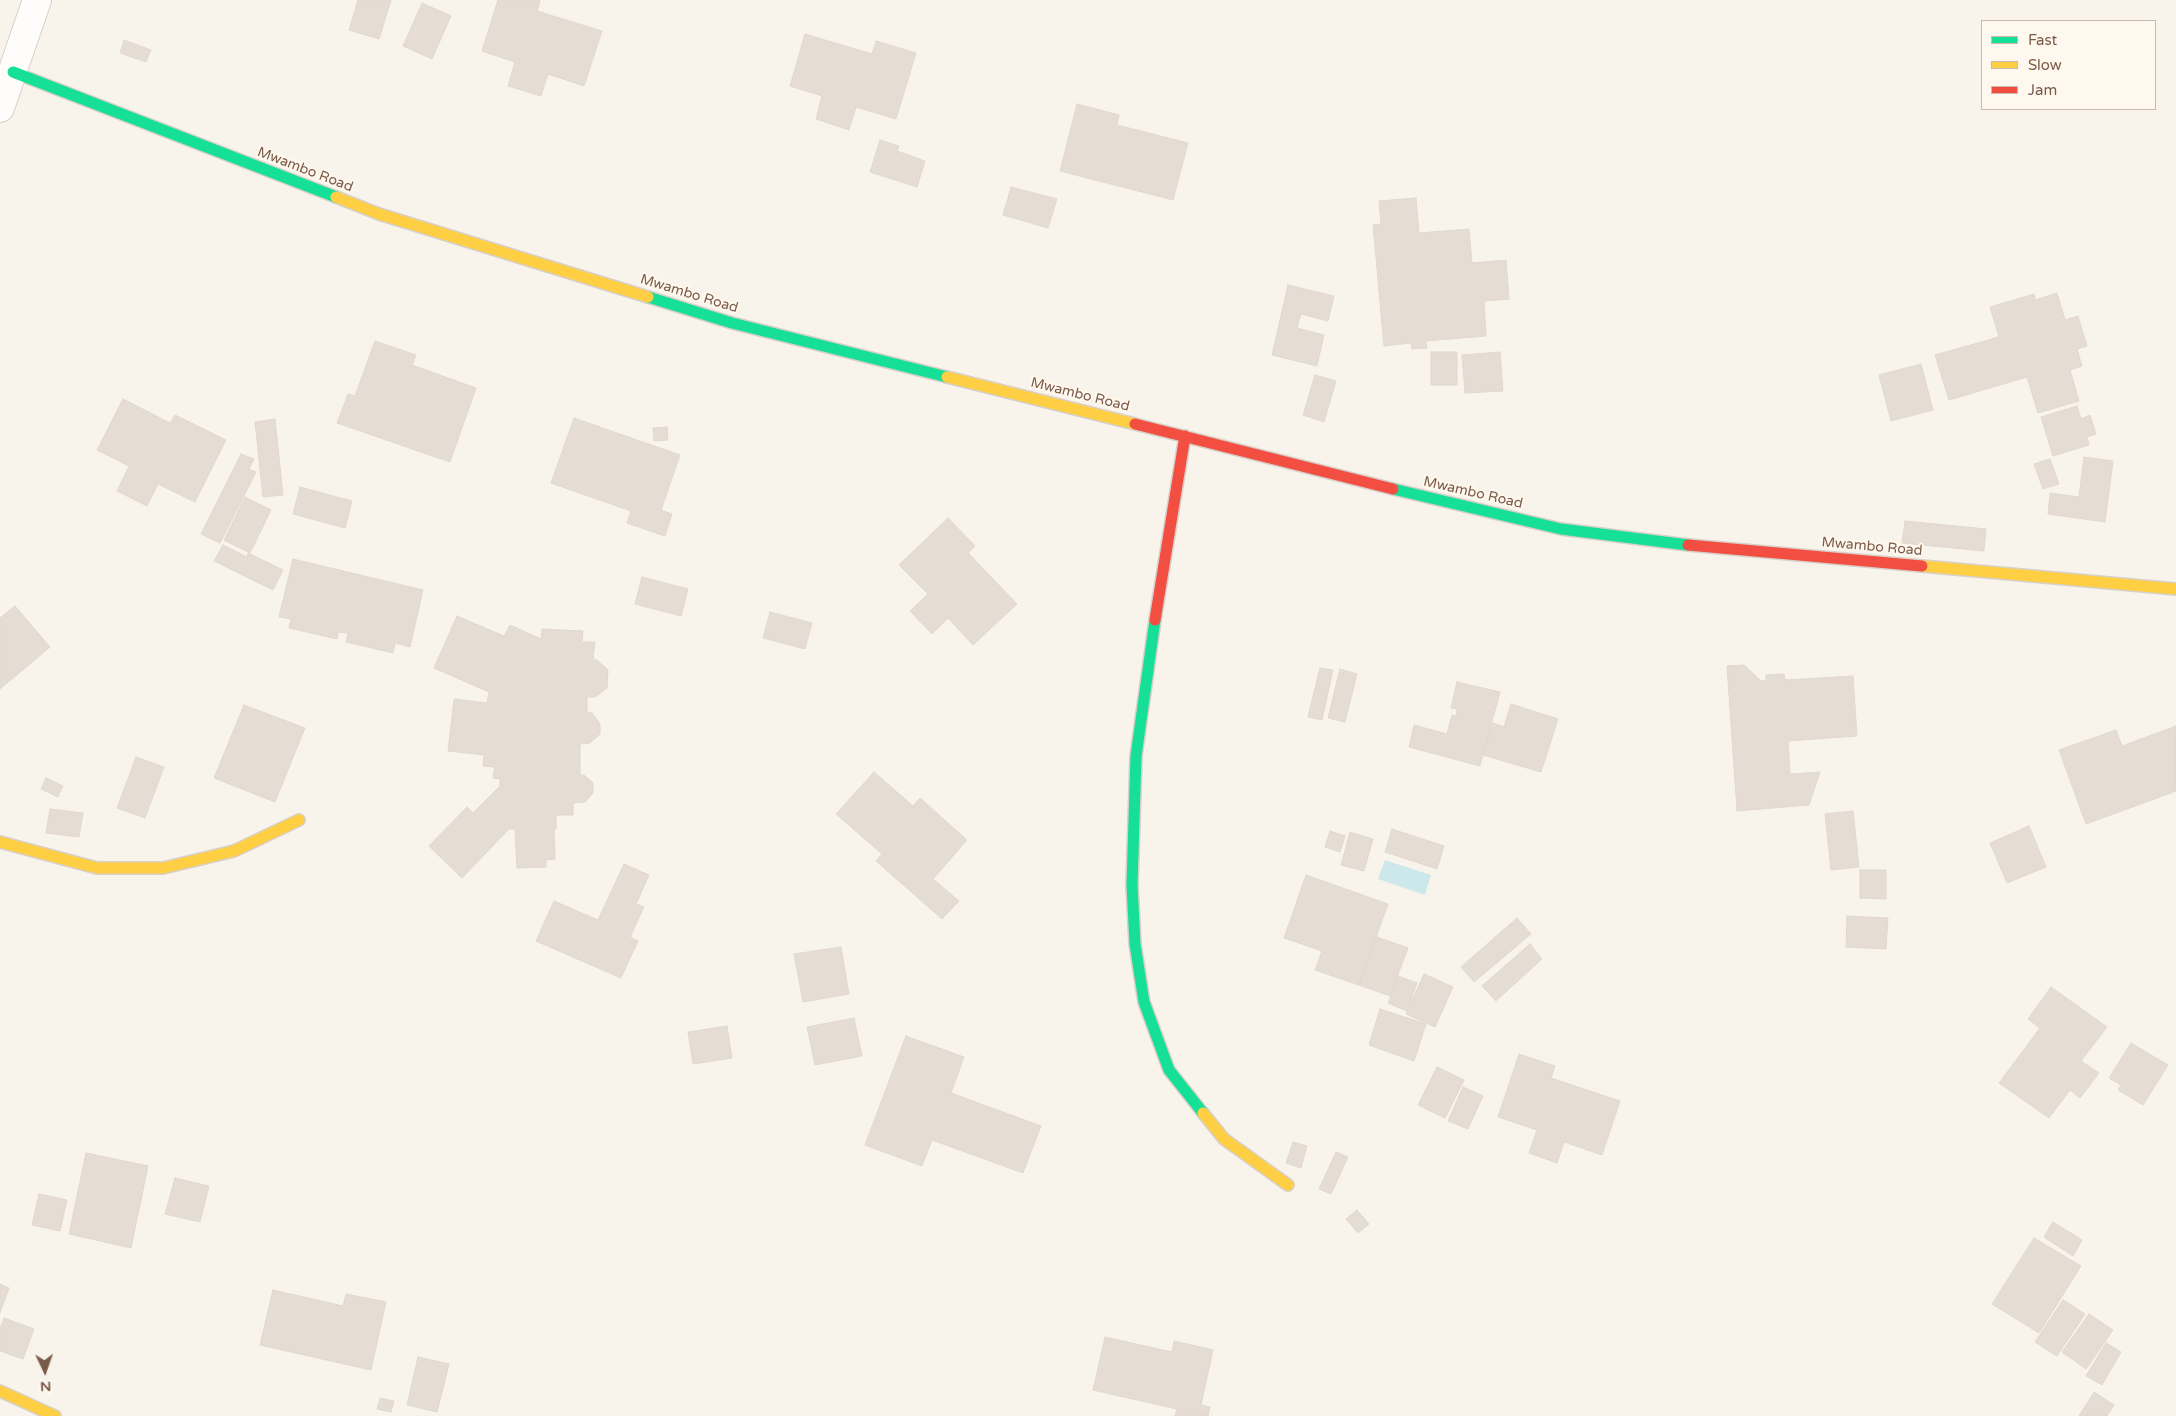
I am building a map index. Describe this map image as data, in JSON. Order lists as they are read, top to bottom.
{
  "streets": {
    "street": ["Mwambo Road"]
  },
  "legend": ["Fast", "Slow", "Jam"],
  "north": "bottom"
}
